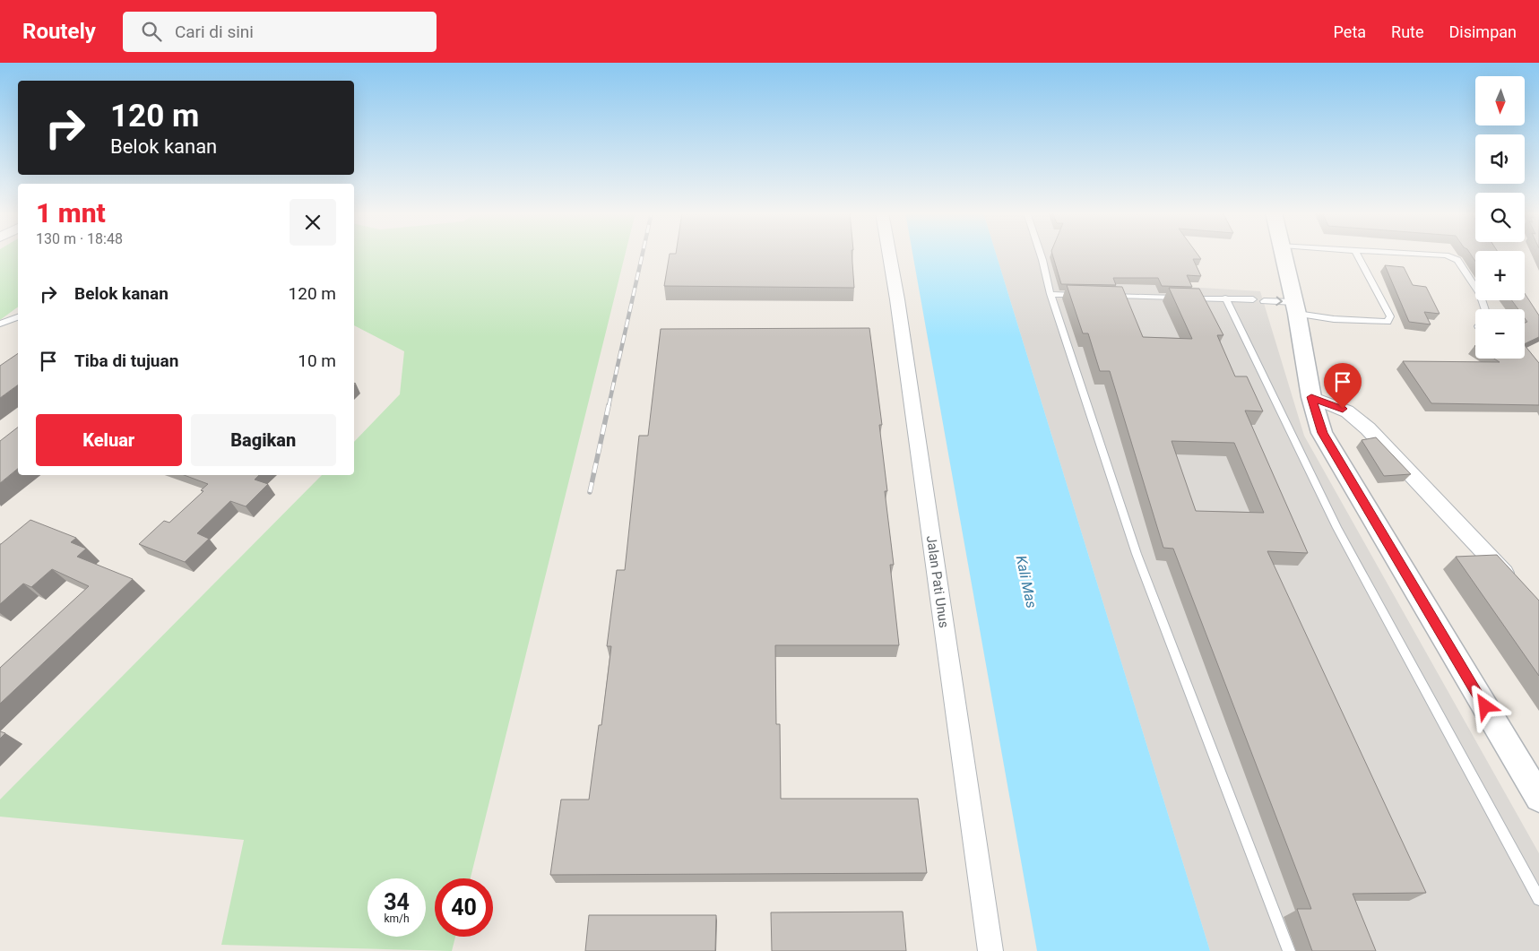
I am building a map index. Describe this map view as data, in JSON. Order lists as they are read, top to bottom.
{
  "streets": {
    "street": ["Jalan Pati Unus"]
  },
  "water": ["Kali Mas"],
  "north": "bottom",
  "page": {
    "header": "Routely",
    "search": "Cari di sini",
    "nav": ["Peta", "Rute", "Disimpan"],
    "map_buttons": ["+", "−"],
    "turn": ["120 m", "Belok kanan"],
    "heading": ["1 mnt", "130 m · 18:48"],
    "list": [
      {
        "name": "Belok kanan",
        "value": "120 m"
      },
      {
        "name": "Tiba di tujuan",
        "value": "10 m"
      }
    ],
    "buttons": ["Keluar", "Bagikan"],
    "speed": "34 km/h",
    "limit": "40"
  }
}
